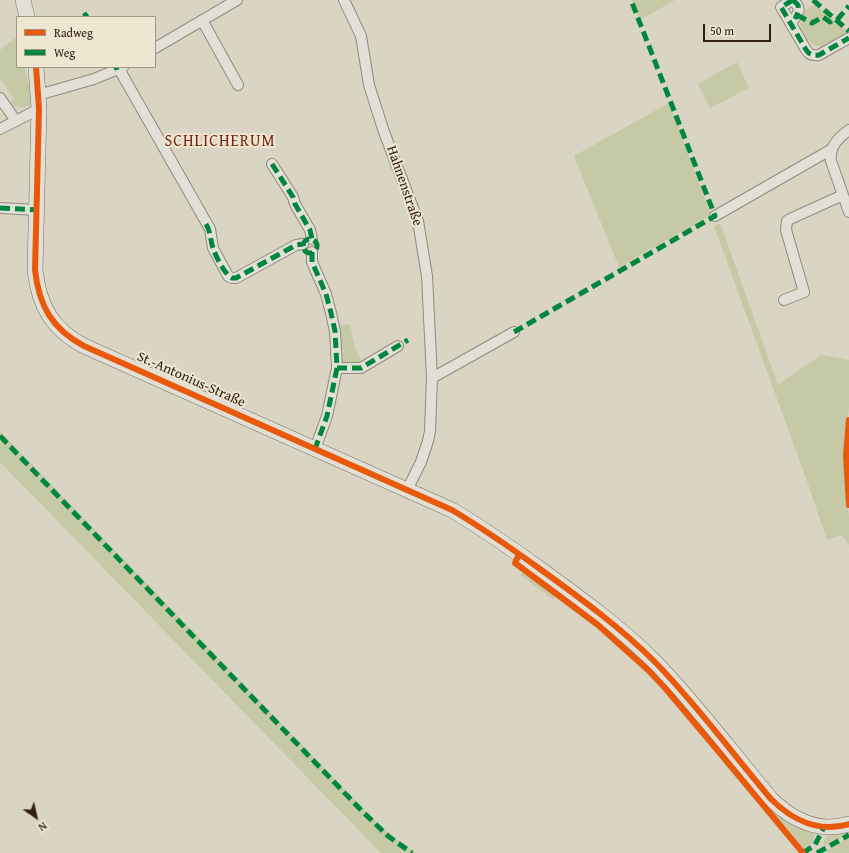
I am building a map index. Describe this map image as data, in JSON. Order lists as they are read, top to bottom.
{
  "streets": {
    "street": ["Hahnenstraße", "St.-Antonius-Straße"]
  },
  "crossings": [
    ["Hahnenstraße", "St.-Antonius-Straße"]
  ],
  "districts": ["SCHLICHERUM"],
  "legend": ["Radweg", "Weg"],
  "scale_bar": "50 m",
  "north": "bottom right"
}
